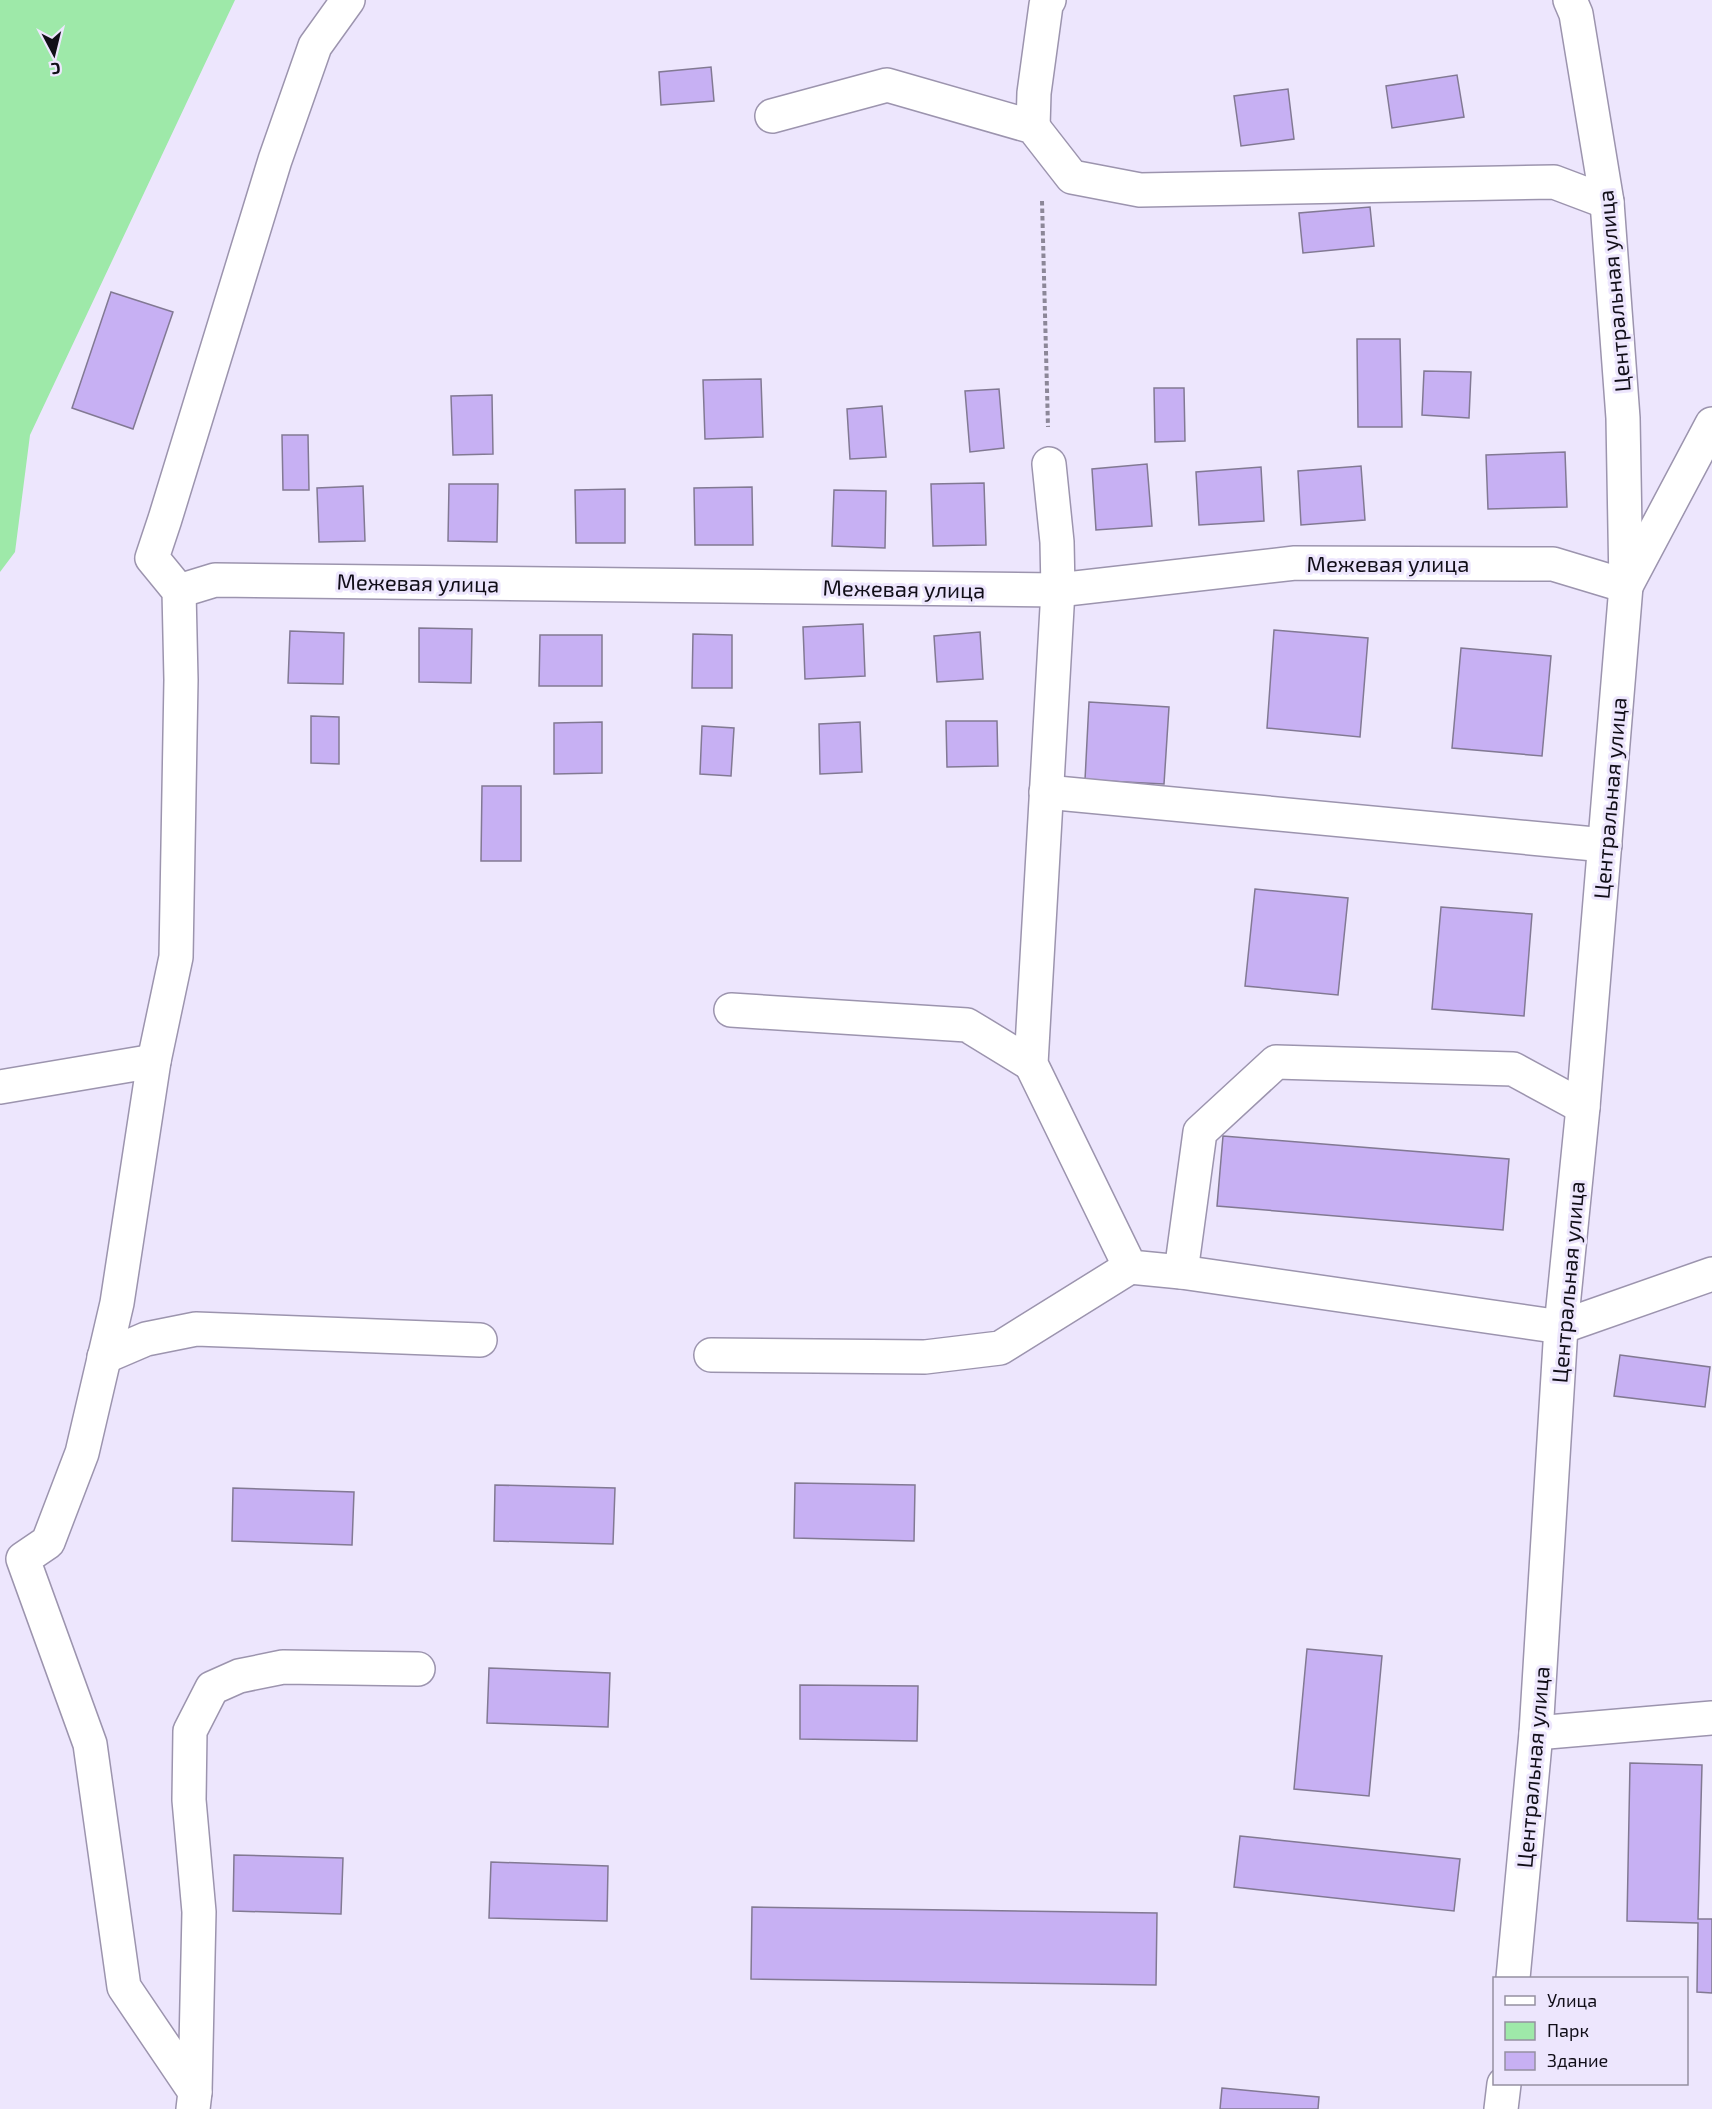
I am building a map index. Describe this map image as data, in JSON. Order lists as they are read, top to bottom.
{
  "streets": {
    "street": ["Центральная улица", "Межевая улица"]
  },
  "crossings": [
    ["Центральная улица", "Межевая улица"]
  ],
  "legend": ["Улица", "Парк", "Здание"],
  "north": "bottom"
}
